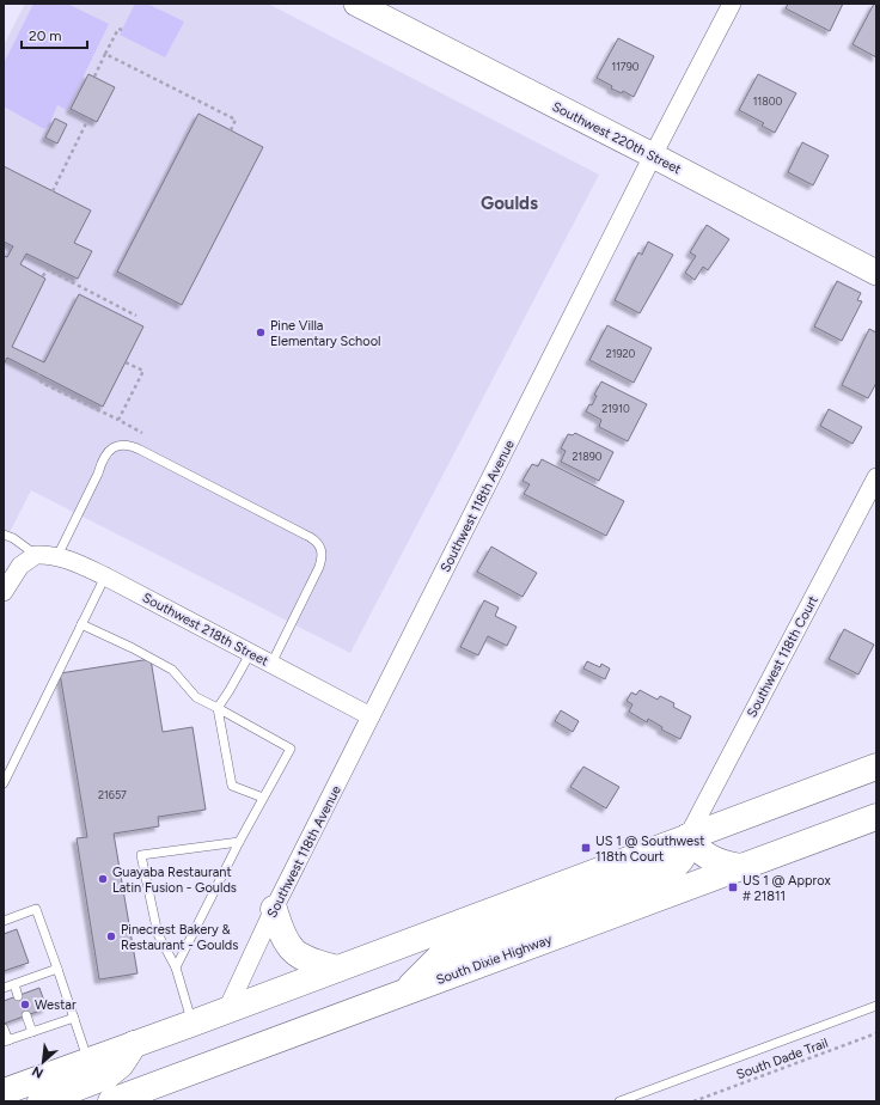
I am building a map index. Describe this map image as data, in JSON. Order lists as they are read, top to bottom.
{
  "streets": {
    "highway": ["South Dixie Highway"],
    "street": [
      "Southwest 220th Street",
      "Southwest 118th Avenue",
      "Southwest 218th Street",
      "Southwest 118th Court"
    ],
    "path": ["South Dade Trail"]
  },
  "crossings": [
    ["Southwest 220th Street", "Southwest 118th Avenue"],
    ["Southwest 118th Avenue", "Southwest 218th Street"]
  ],
  "districts": ["Goulds"],
  "places": {
    "other": [
      "Pine Villa Elementary School",
      "Guayaba Restaurant Latin Fusion - Goulds",
      "Pinecrest Bakery & Restaurant - Goulds",
      "Westar"
    ],
    "transit": ["US 1 @ Southwest 118th Court", "US 1 @ Approx # 21811"]
  },
  "house_numbers": [
    "11790",
    "11800",
    "21920",
    "21910",
    "21890",
    "21657"
  ],
  "scale_bar": "20 m",
  "north": "bottom left"
}
